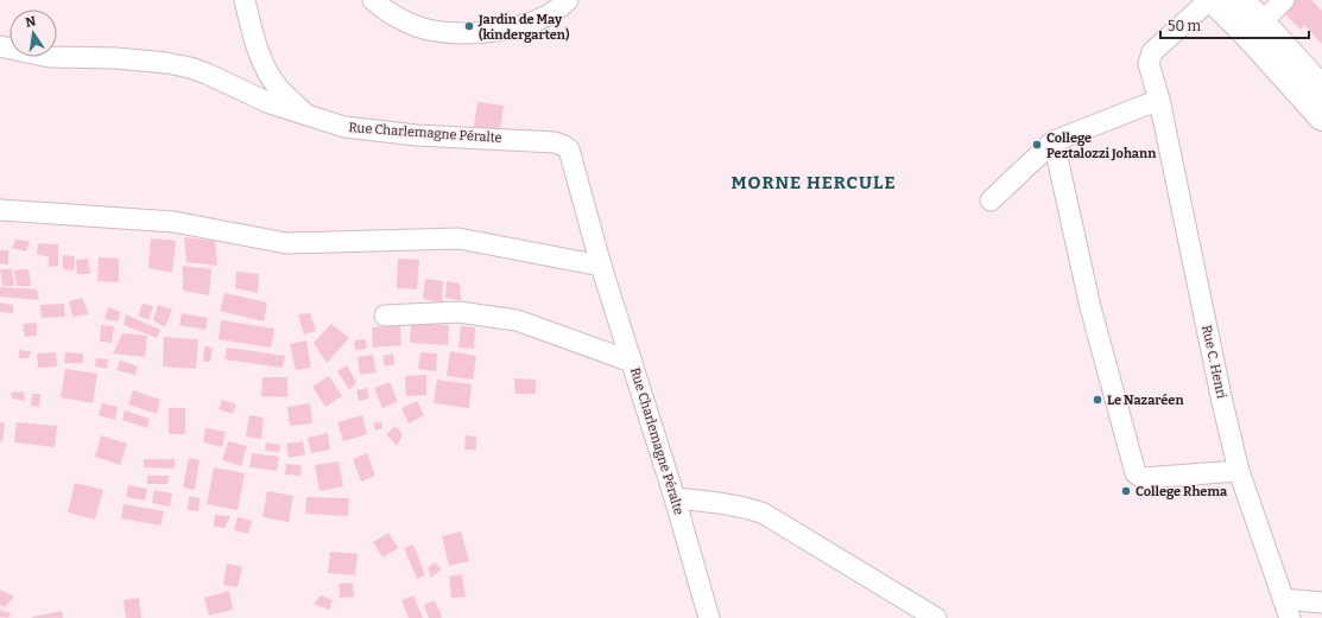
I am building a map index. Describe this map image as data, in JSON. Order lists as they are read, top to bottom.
{
  "streets": {
    "street": ["Rue Charlemagne Péralte", "Rue C. Henri"]
  },
  "districts": ["MORNE HERCULE"],
  "places": [
    "Jardin de May (kindergarten)",
    "College Peztalozzi Johann",
    "Le Nazaréen",
    "College Rhema"
  ],
  "scale_bar": "50 m",
  "north": "top"
}
